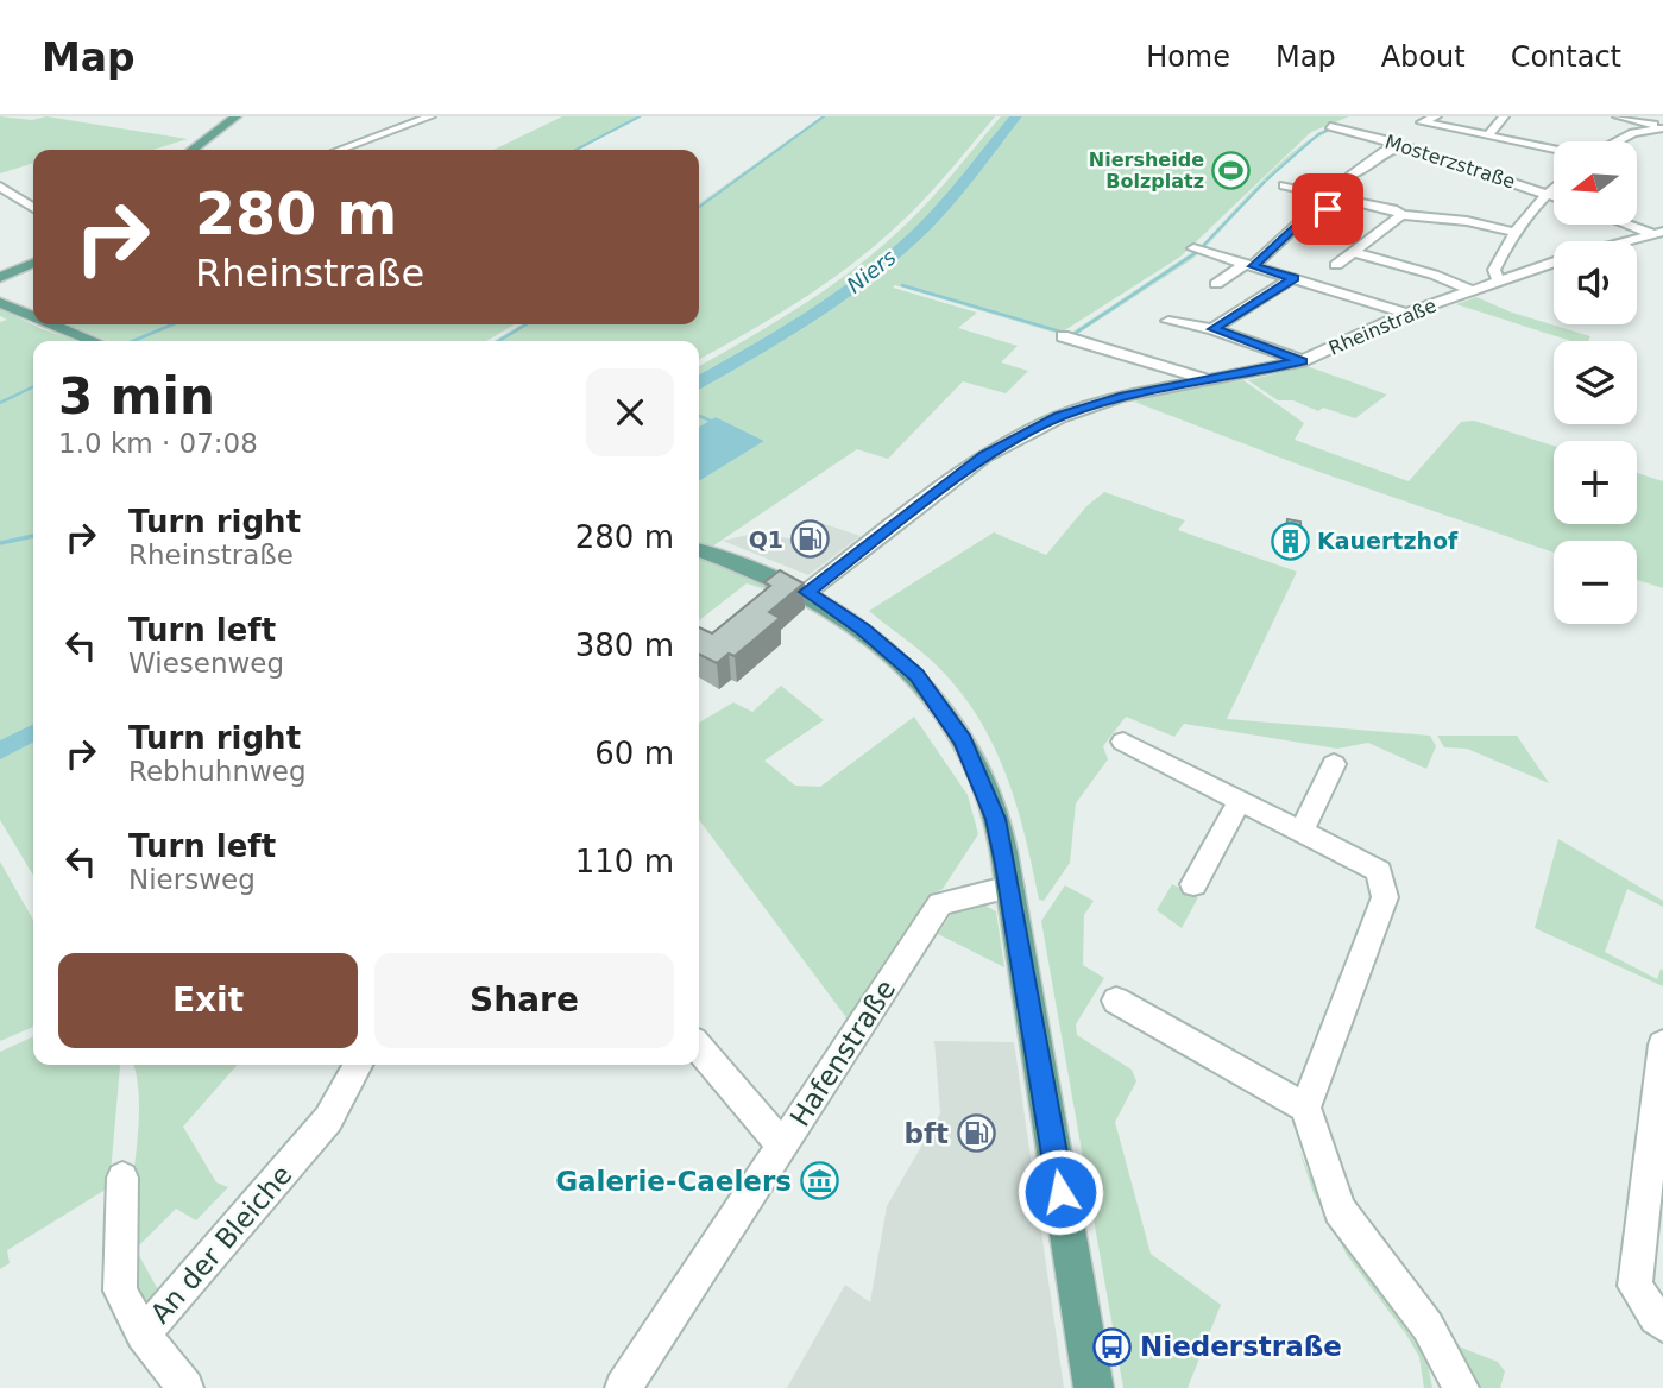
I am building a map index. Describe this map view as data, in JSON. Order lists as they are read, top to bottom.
{
  "streets": {
    "street": [
      "Mosterzstraße",
      "Rheinstraße",
      "Hafenstraße",
      "An der Bleiche"
    ]
  },
  "water": ["Niers"],
  "places": {
    "sports": ["Niersheide Bolzplatz"],
    "fuel station": ["Q1", "bft"],
    "building": ["Kauertzhof"],
    "museum": ["Galerie-Caelers"],
    "bus stop": ["Niederstraße"]
  },
  "north": "left",
  "page": {
    "header": "Map",
    "nav": [
      "Home",
      "Map",
      "About",
      "Contact"
    ],
    "map_buttons": ["+", "−"],
    "turn": ["280 m", "Rheinstraße"],
    "heading": ["3 min", "1.0 km · 07:08"],
    "list": [
      {
        "name": "Turn right",
        "note": "Rheinstraße",
        "value": "280 m"
      },
      {
        "name": "Turn left",
        "note": "Wiesenweg",
        "value": "380 m"
      },
      {
        "name": "Turn right",
        "note": "Rebhuhnweg",
        "value": "60 m"
      },
      {
        "name": "Turn left",
        "note": "Niersweg",
        "value": "110 m"
      }
    ],
    "buttons": ["Exit", "Share"]
  }
}
